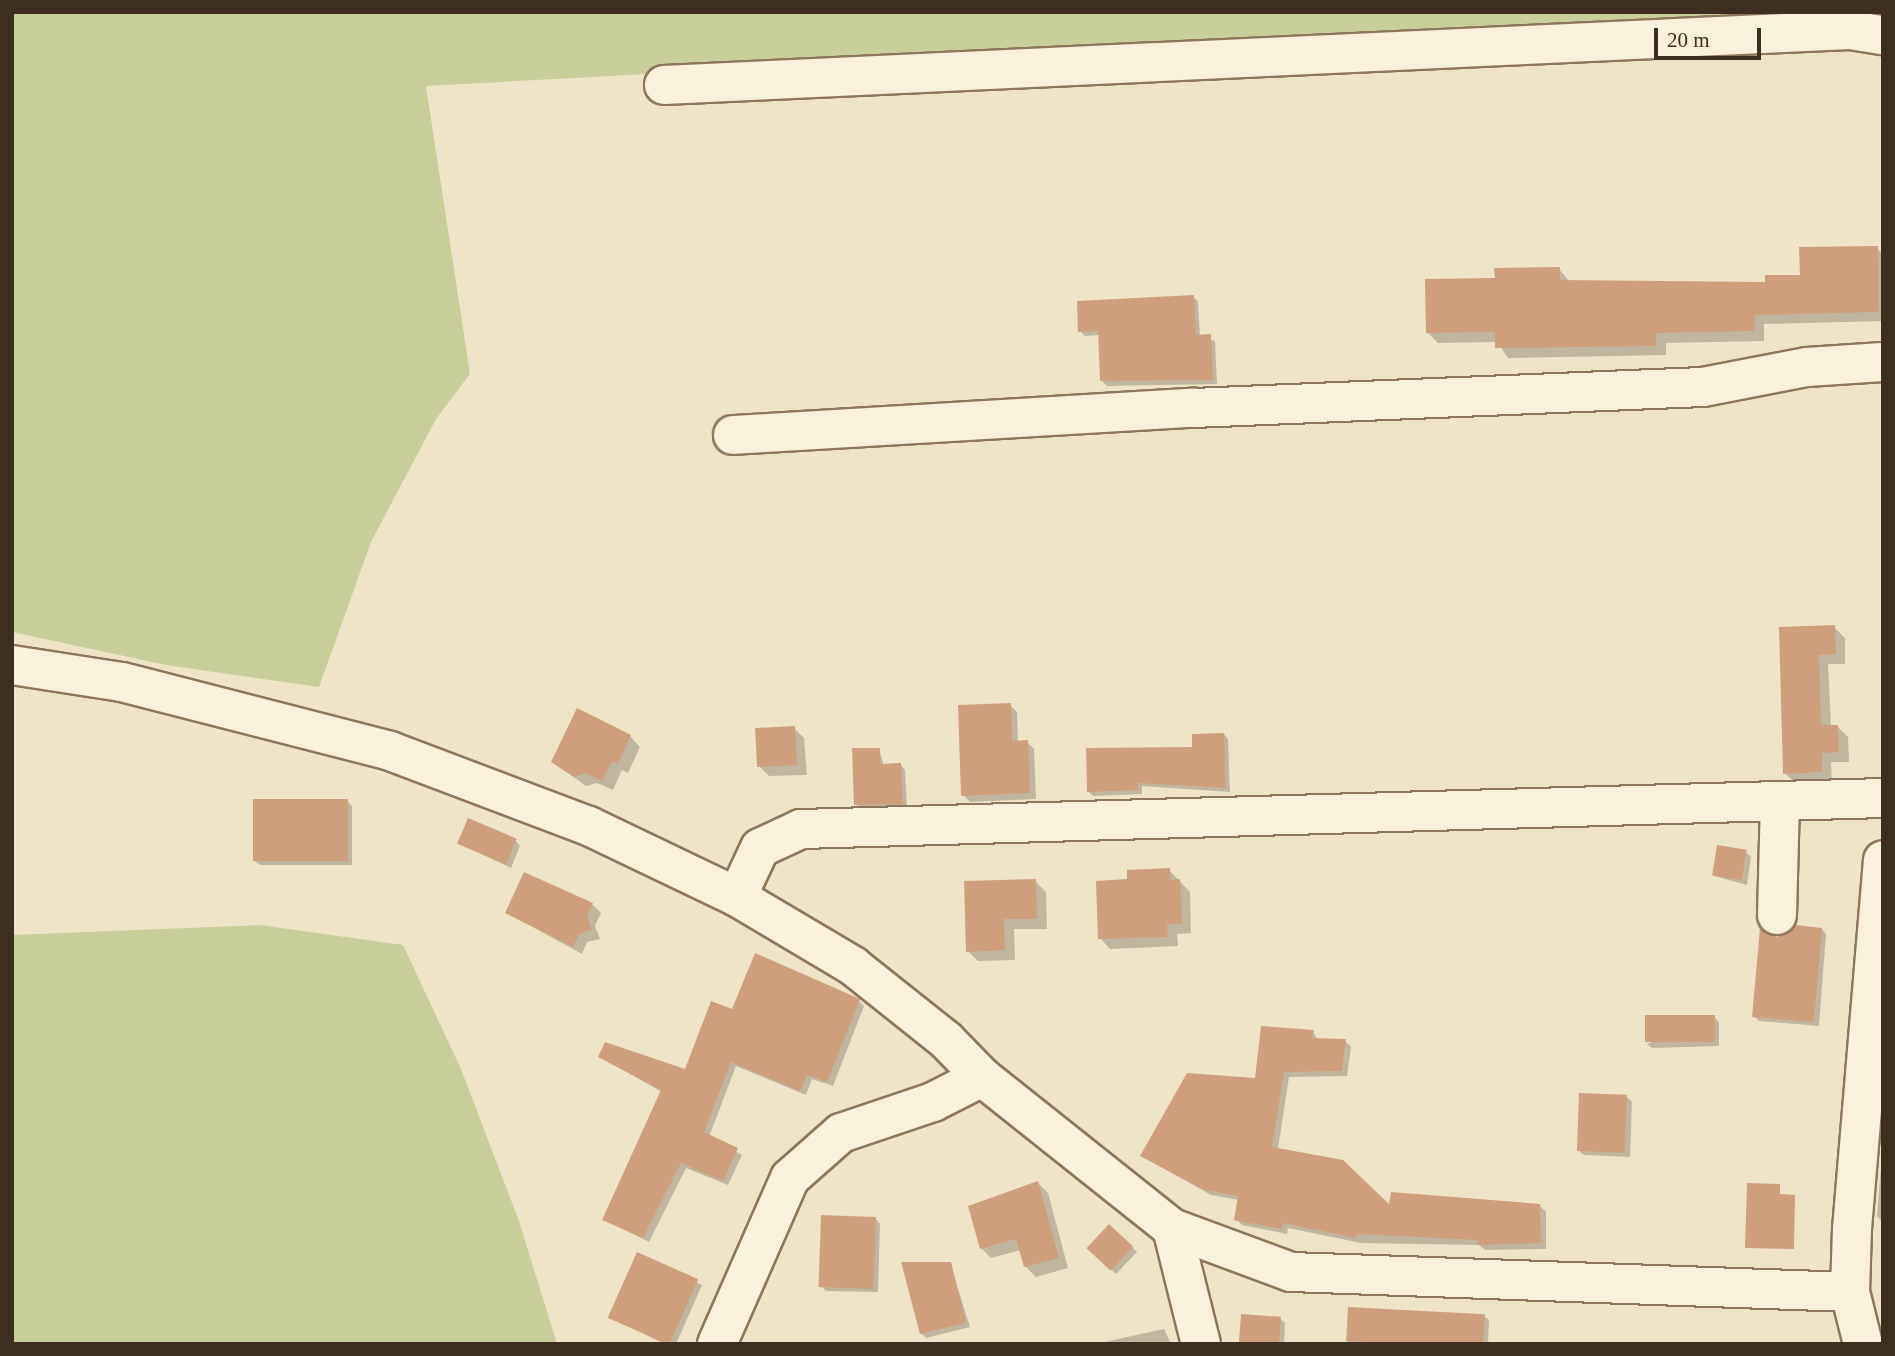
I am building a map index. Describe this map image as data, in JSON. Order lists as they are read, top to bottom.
{
  "scale_bar": "20 m"
}
